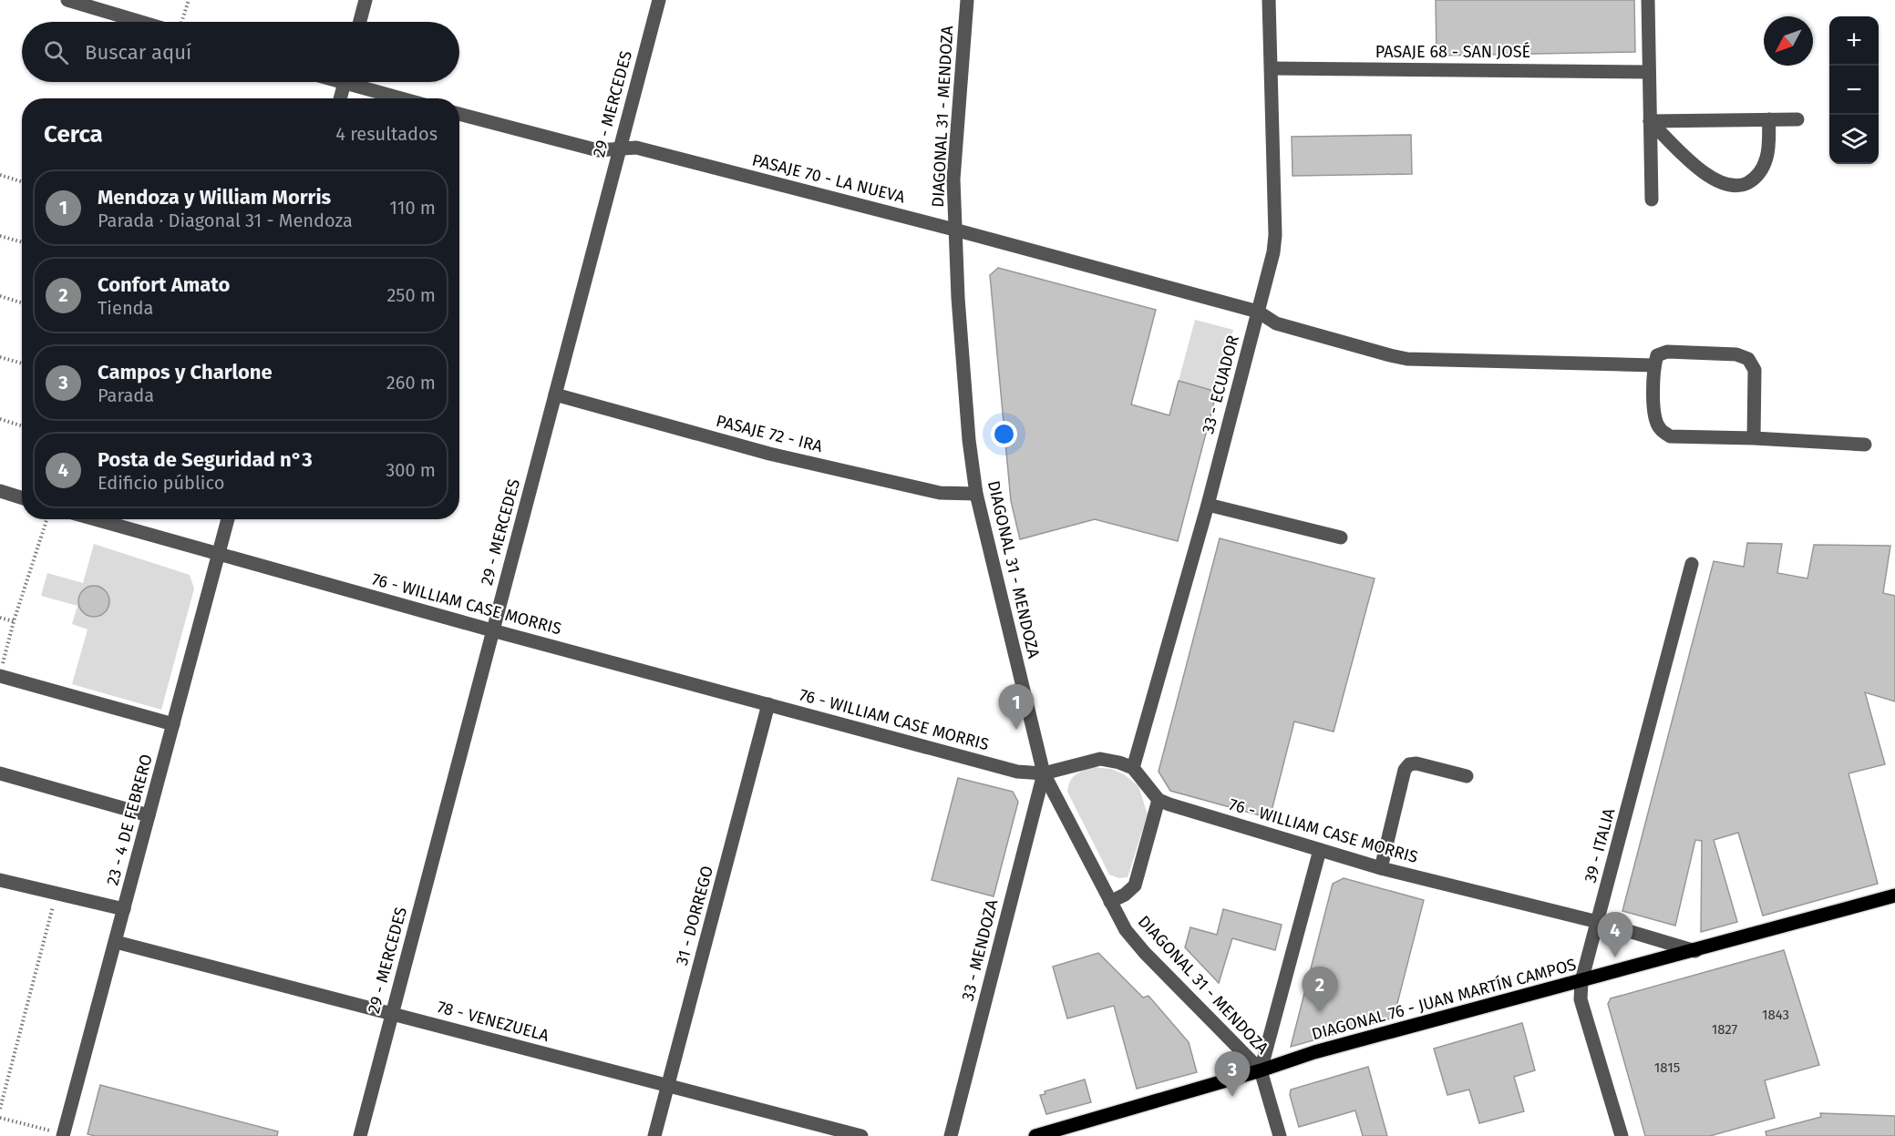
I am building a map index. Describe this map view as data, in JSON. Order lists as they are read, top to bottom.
{
  "streets": {
    "main road": ["DIAGONAL 76 - JUAN MARTÍN CAMPOS"],
    "street": [
      "PASAJE 68 - SAN JOSÉ",
      "29 - MERCEDES",
      "DIAGONAL 31 - MENDOZA",
      "PASAJE 70 - LA NUEVA",
      "33 - ECUADOR",
      "PASAJE 72 - IRA",
      "76 - WILLIAM CASE MORRIS",
      "23 - 4 DE FEBRERO",
      "39 - ITALIA",
      "31 - DORREGO",
      "33 - MENDOZA",
      "78 - VENEZUELA"
    ]
  },
  "crossings": [
    ["PASAJE 68 - SAN JOSÉ", "33 - ECUADOR"],
    ["29 - MERCEDES", "PASAJE 70 - LA NUEVA"],
    ["29 - MERCEDES", "PASAJE 72 - IRA"],
    ["29 - MERCEDES", "76 - WILLIAM CASE MORRIS"],
    ["29 - MERCEDES", "78 - VENEZUELA"],
    ["DIAGONAL 31 - MENDOZA", "PASAJE 70 - LA NUEVA"],
    ["DIAGONAL 31 - MENDOZA", "PASAJE 72 - IRA"],
    ["DIAGONAL 31 - MENDOZA", "76 - WILLIAM CASE MORRIS"],
    ["DIAGONAL 31 - MENDOZA", "33 - MENDOZA"],
    ["DIAGONAL 31 - MENDOZA", "DIAGONAL 76 - JUAN MARTÍN CAMPOS"],
    ["PASAJE 70 - LA NUEVA", "33 - ECUADOR"],
    ["33 - ECUADOR", "76 - WILLIAM CASE MORRIS"],
    ["76 - WILLIAM CASE MORRIS", "23 - 4 DE FEBRERO"],
    ["76 - WILLIAM CASE MORRIS", "39 - ITALIA"],
    ["76 - WILLIAM CASE MORRIS", "31 - DORREGO"],
    ["76 - WILLIAM CASE MORRIS", "33 - MENDOZA"],
    ["76 - WILLIAM CASE MORRIS", "DIAGONAL 76 - JUAN MARTÍN CAMPOS"],
    ["23 - 4 DE FEBRERO", "78 - VENEZUELA"],
    ["39 - ITALIA", "DIAGONAL 76 - JUAN MARTÍN CAMPOS"],
    ["31 - DORREGO", "78 - VENEZUELA"]
  ],
  "house_numbers": ["1843", "1827", "1815"],
  "north": "bottom left",
  "page": {
    "map_buttons": ["+", "−"],
    "search": "Buscar aquí",
    "heading": ["Cerca", "4 resultados"],
    "list": [
      {
        "mark": "1",
        "name": "Mendoza y William Morris",
        "note": "Parada · Diagonal 31 - Mendoza",
        "value": "110 m"
      },
      {
        "mark": "2",
        "name": "Confort Amato",
        "note": "Tienda",
        "value": "250 m"
      },
      {
        "mark": "3",
        "name": "Campos y Charlone",
        "note": "Parada",
        "value": "260 m"
      },
      {
        "mark": "4",
        "name": "Posta de Seguridad n°3",
        "note": "Edificio público",
        "value": "300 m"
      }
    ],
    "pins": [
      "1",
      "4",
      "2",
      "3"
    ]
  }
}
